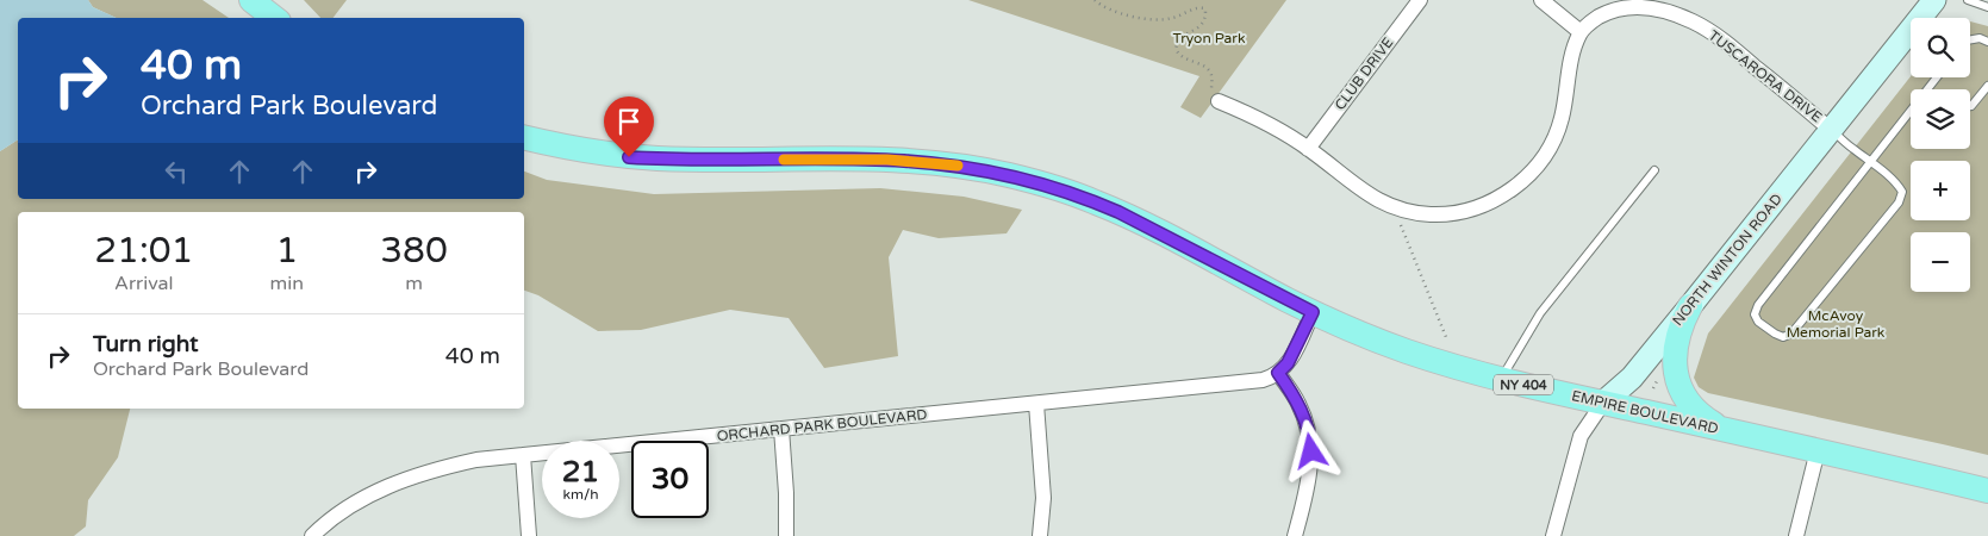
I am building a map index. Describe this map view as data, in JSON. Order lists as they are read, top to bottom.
{
  "streets": {
    "main road": ["NORTH WINTON ROAD", "NY 404", "EMPIRE BOULEVARD"],
    "street": ["CLUB DRIVE", "TUSCARORA DRIVE", "ORCHARD PARK BOULEVARD"]
  },
  "crossings": [
    ["TUSCARORA DRIVE", "NORTH WINTON ROAD"],
    ["NORTH WINTON ROAD", "EMPIRE BOULEVARD"]
  ],
  "parks": ["Tryon Park", "McAvoy Memorial Park"],
  "page": {
    "map_buttons": ["+", "−"],
    "turn": ["40 m", "Orchard Park Boulevard"],
    "eta": [
      "21:01",
      "Arrival",
      "1",
      "min",
      "380",
      "m"
    ],
    "list": [
      {
        "name": "Turn right",
        "note": "Orchard Park Boulevard",
        "value": "40 m"
      }
    ],
    "speed": "21 km/h",
    "limit": "30"
  }
}
